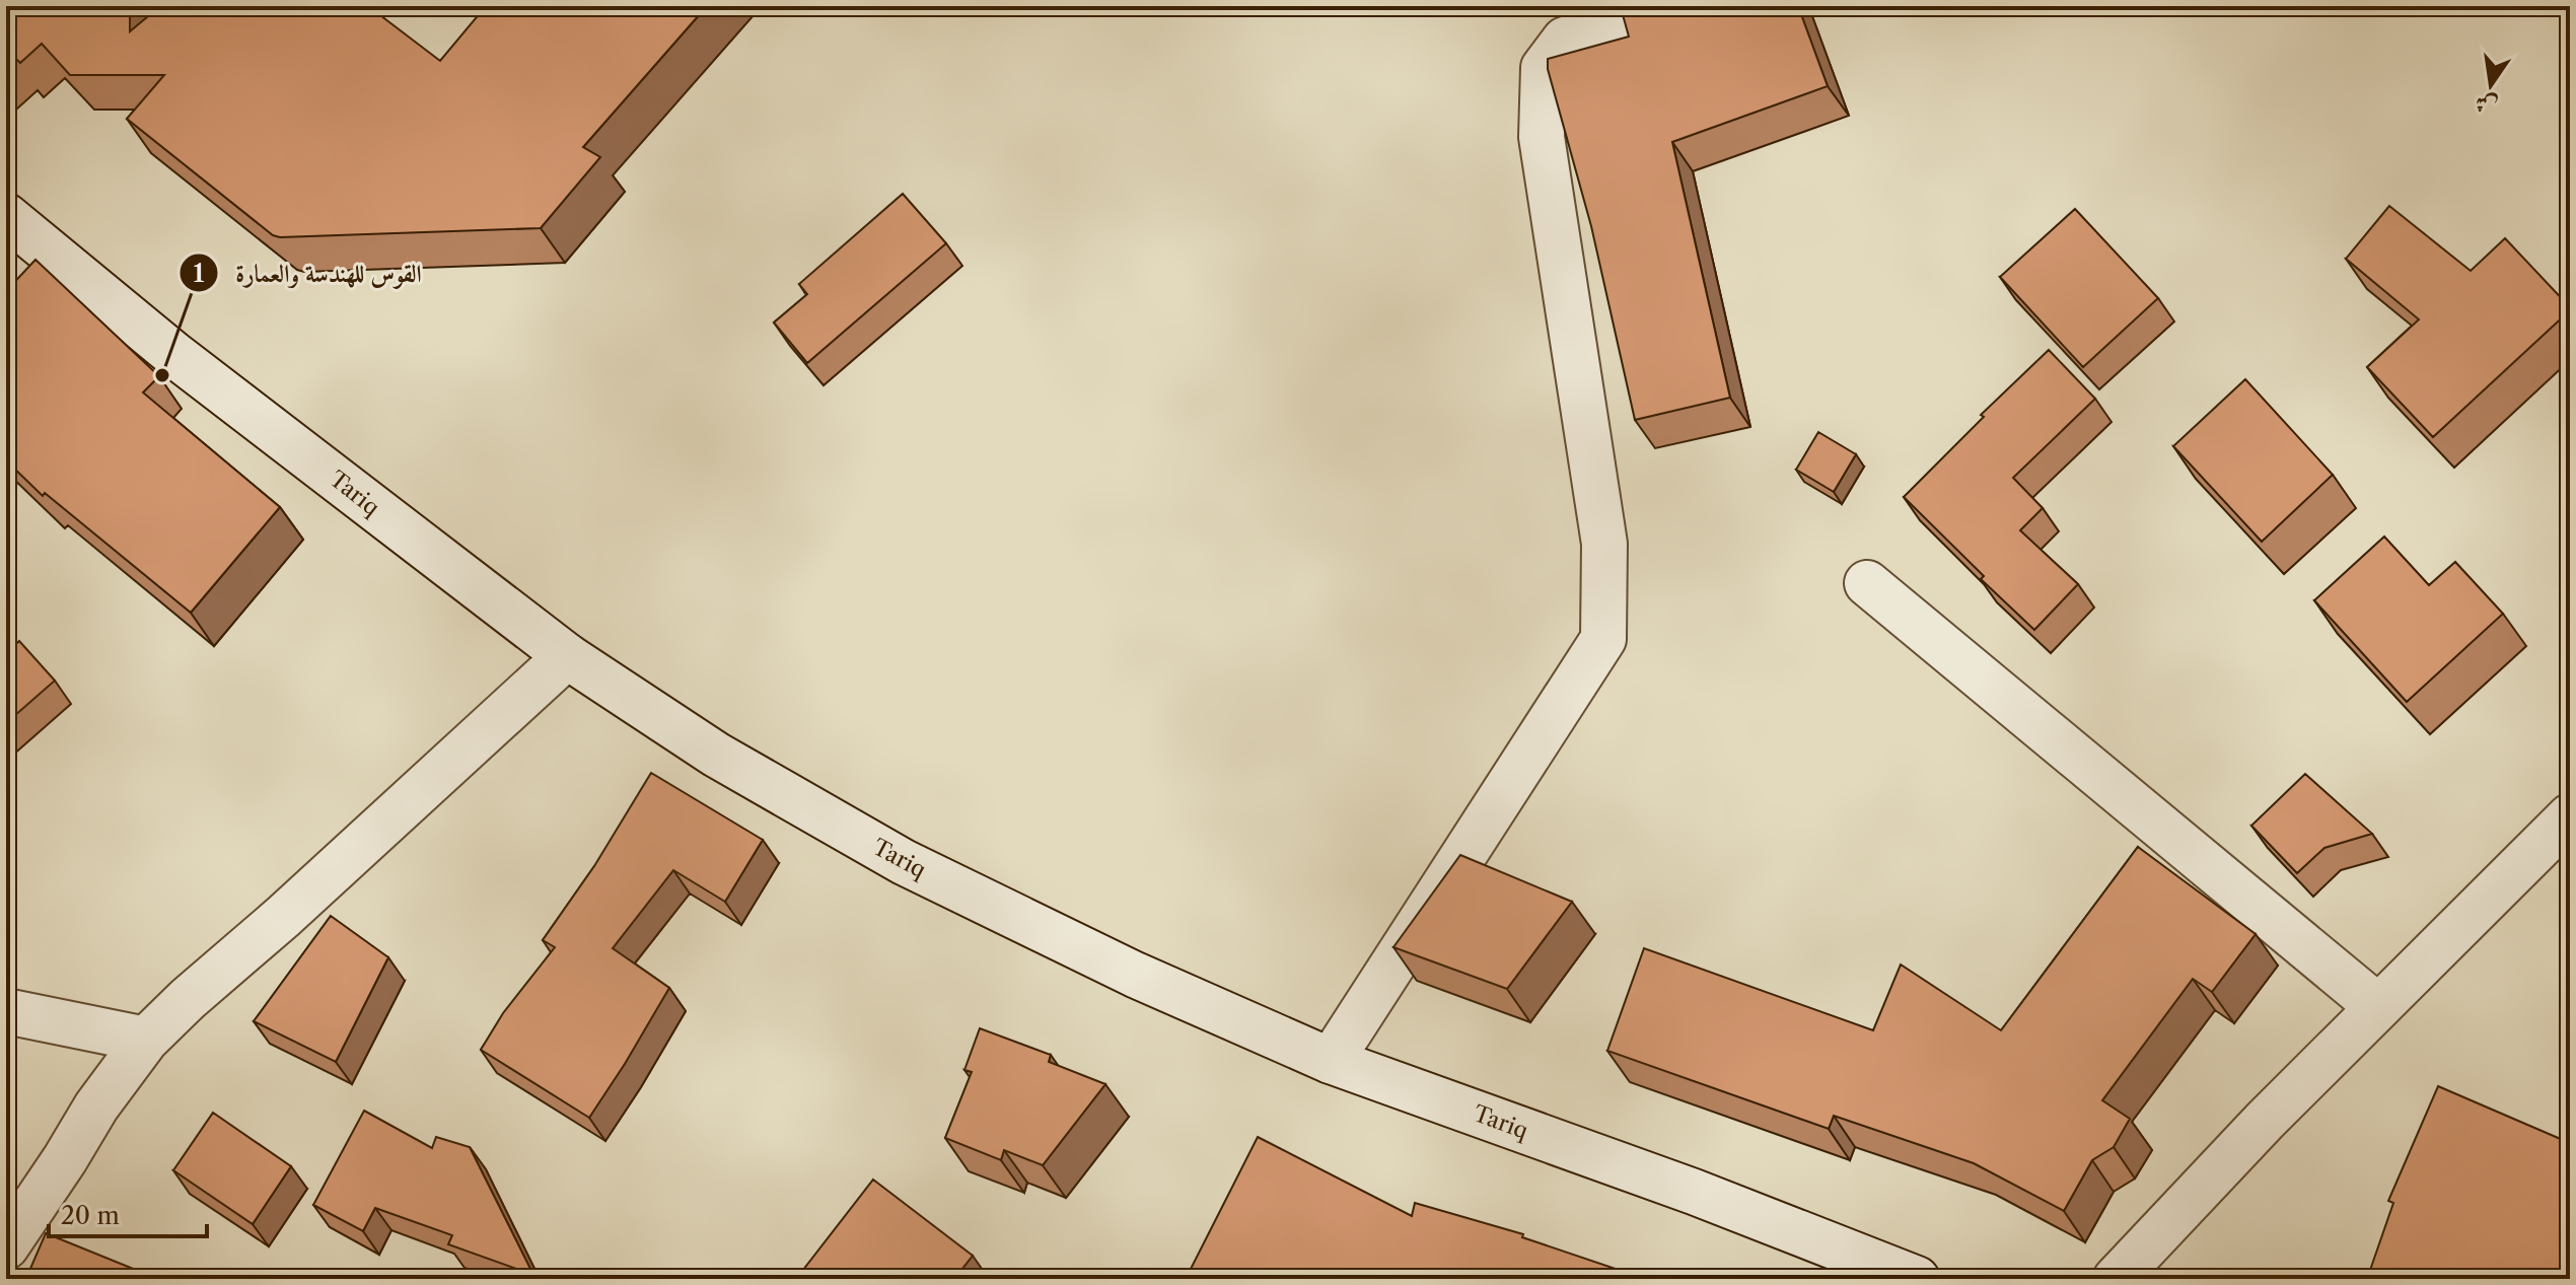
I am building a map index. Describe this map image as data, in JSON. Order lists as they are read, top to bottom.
{
  "streets": {
    "street": ["Tariq"]
  },
  "places": ["القوس للهندسة والعمارة"],
  "scale_bar": "20 m",
  "north": "bottom"
}
